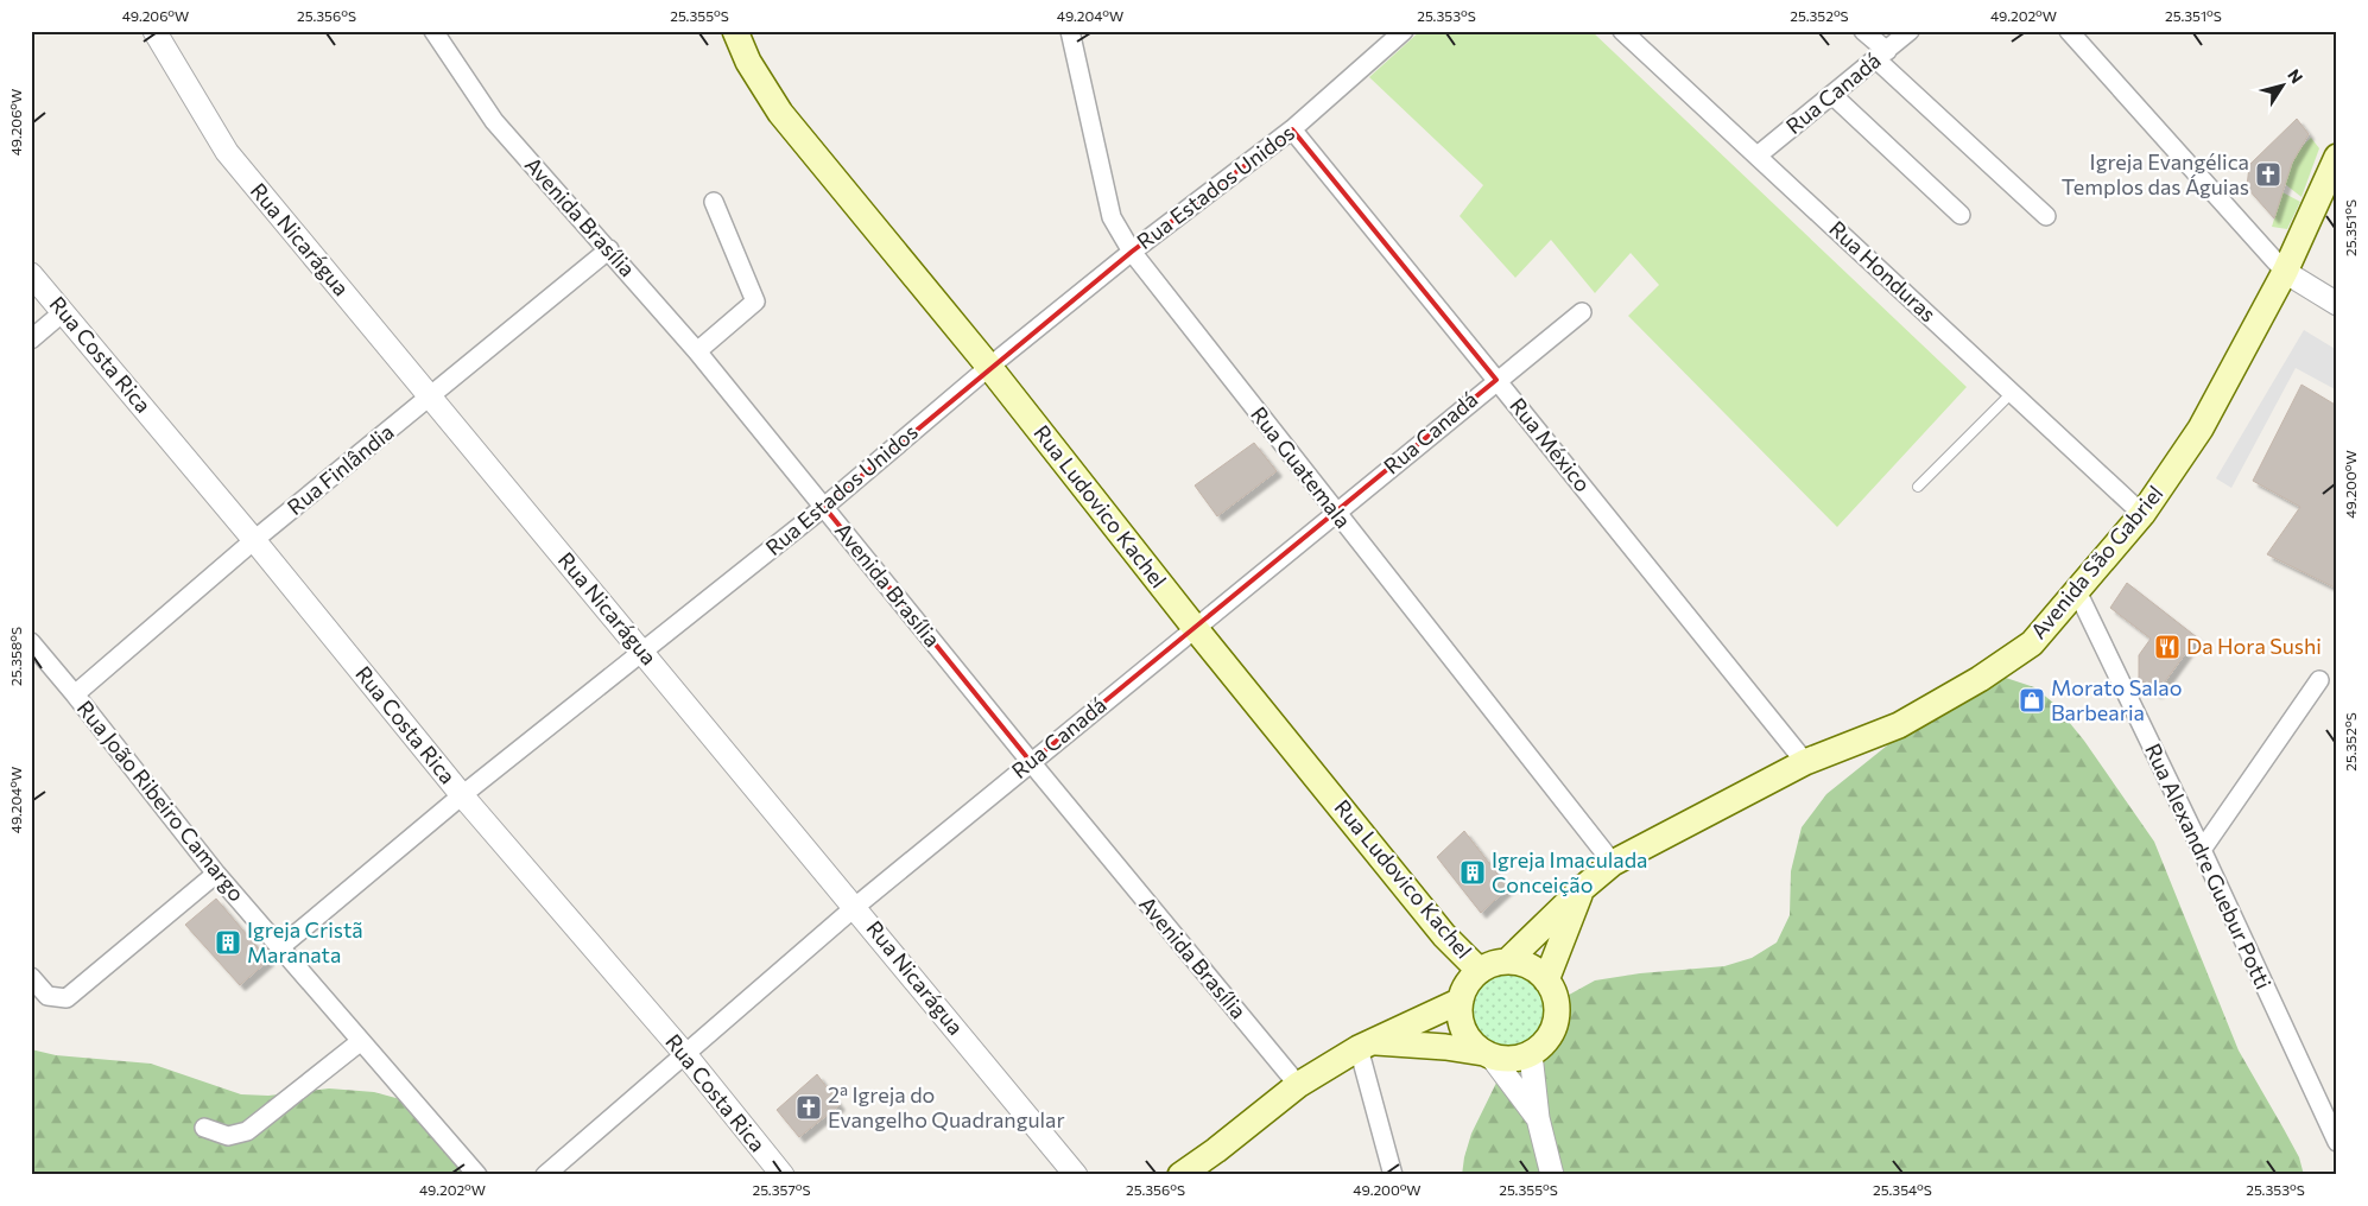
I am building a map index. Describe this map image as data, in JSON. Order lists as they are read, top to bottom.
{
  "streets": {
    "main road": ["Rua Ludovico Kachel", "Avenida São Gabriel"],
    "street": [
      "Rua Canadá",
      "Rua Estados Unidos",
      "Avenida Brasília",
      "Rua Nicarágua",
      "Rua Honduras",
      "Rua Costa Rica",
      "Rua México",
      "Rua Guatemala",
      "Rua Finlândia",
      "Rua João Ribeiro Camargo",
      "Rua Alexandre Guebur Potti"
    ]
  },
  "crossings": [
    ["Rua Canadá", "Avenida Brasília"],
    ["Rua Canadá", "Rua Nicarágua"],
    ["Rua Canadá", "Rua Honduras"],
    ["Rua Canadá", "Rua Costa Rica"],
    ["Rua Canadá", "Rua México"],
    ["Rua Canadá", "Rua Guatemala"],
    ["Rua Canadá", "Rua Ludovico Kachel"],
    ["Rua Estados Unidos", "Avenida Brasília"],
    ["Rua Estados Unidos", "Rua Nicarágua"],
    ["Rua Estados Unidos", "Rua Costa Rica"],
    ["Rua Estados Unidos", "Rua México"],
    ["Rua Estados Unidos", "Rua Guatemala"],
    ["Rua Estados Unidos", "Rua Ludovico Kachel"],
    ["Rua Estados Unidos", "Rua João Ribeiro Camargo"],
    ["Avenida Brasília", "Rua Finlândia"],
    ["Rua Nicarágua", "Rua Finlândia"],
    ["Rua Honduras", "Avenida São Gabriel"],
    ["Rua Costa Rica", "Rua Finlândia"],
    ["Rua México", "Avenida São Gabriel"],
    ["Rua Guatemala", "Avenida São Gabriel"],
    ["Rua Finlândia", "Rua João Ribeiro Camargo"],
    ["Rua Ludovico Kachel", "Avenida São Gabriel"],
    ["Avenida São Gabriel", "Rua Alexandre Guebur Potti"]
  ],
  "places": {
    "church": ["Igreja Evangélica Templos das Águias", "2ª Igreja do Evangelho Quadrangular"],
    "restaurant": ["Da Hora Sushi"],
    "shop": ["Morato Salao Barbearia"],
    "building": ["Igreja Imaculada Conceição", "Igreja Cristã Maranata"]
  },
  "north": "top right",
  "coordinates": [
    "49.206°W",
    "25.356°S",
    "25.355°S",
    "49.204°W",
    "25.353°S",
    "25.352°S",
    "49.202°W",
    "25.351°S",
    "49.200°W",
    "25.358°S",
    "25.357°S",
    "25.354°S"
  ]
}
